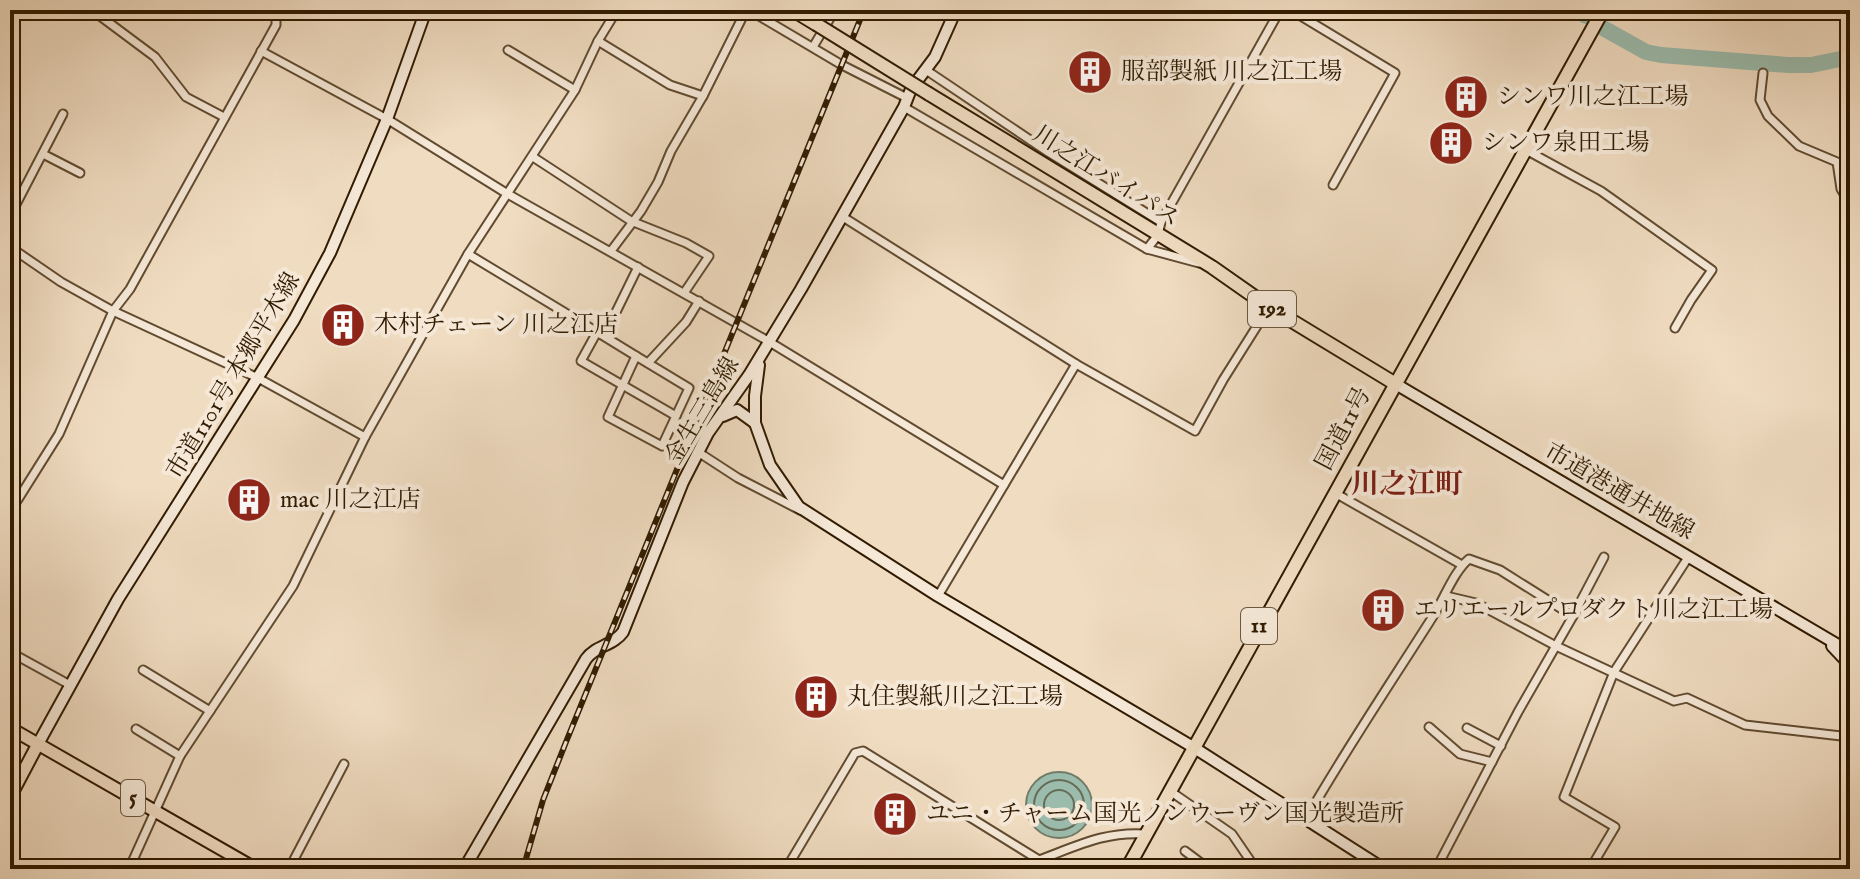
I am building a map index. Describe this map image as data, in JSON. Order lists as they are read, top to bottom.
{
  "streets": {
    "highway": [
      "川之江バイパス",
      "192",
      "国道11号",
      "11"
    ],
    "main road": ["5"],
    "street": ["市道1101号 本郷平木線", "金生三島線", "市道港通井地線"]
  },
  "crossings": [
    ["川之江バイパス", "国道11号"],
    ["川之江バイパス", "市道港通井地線"],
    ["市道1101号 本郷平木線", "5"],
    ["国道11号", "市道港通井地線"]
  ],
  "districts": ["川之江町"],
  "places": {
    "building": [
      "服部製紙 川之江工場",
      "シンワ川之江工場",
      "シンワ泉田工場",
      "木村チェーン 川之江店",
      "mac 川之江店",
      "エリエールプロダクト川之江工場",
      "丸住製紙川之江工場",
      "ユニ・チャーム国光ノンウーヴン国光製造所"
    ]
  }
}
